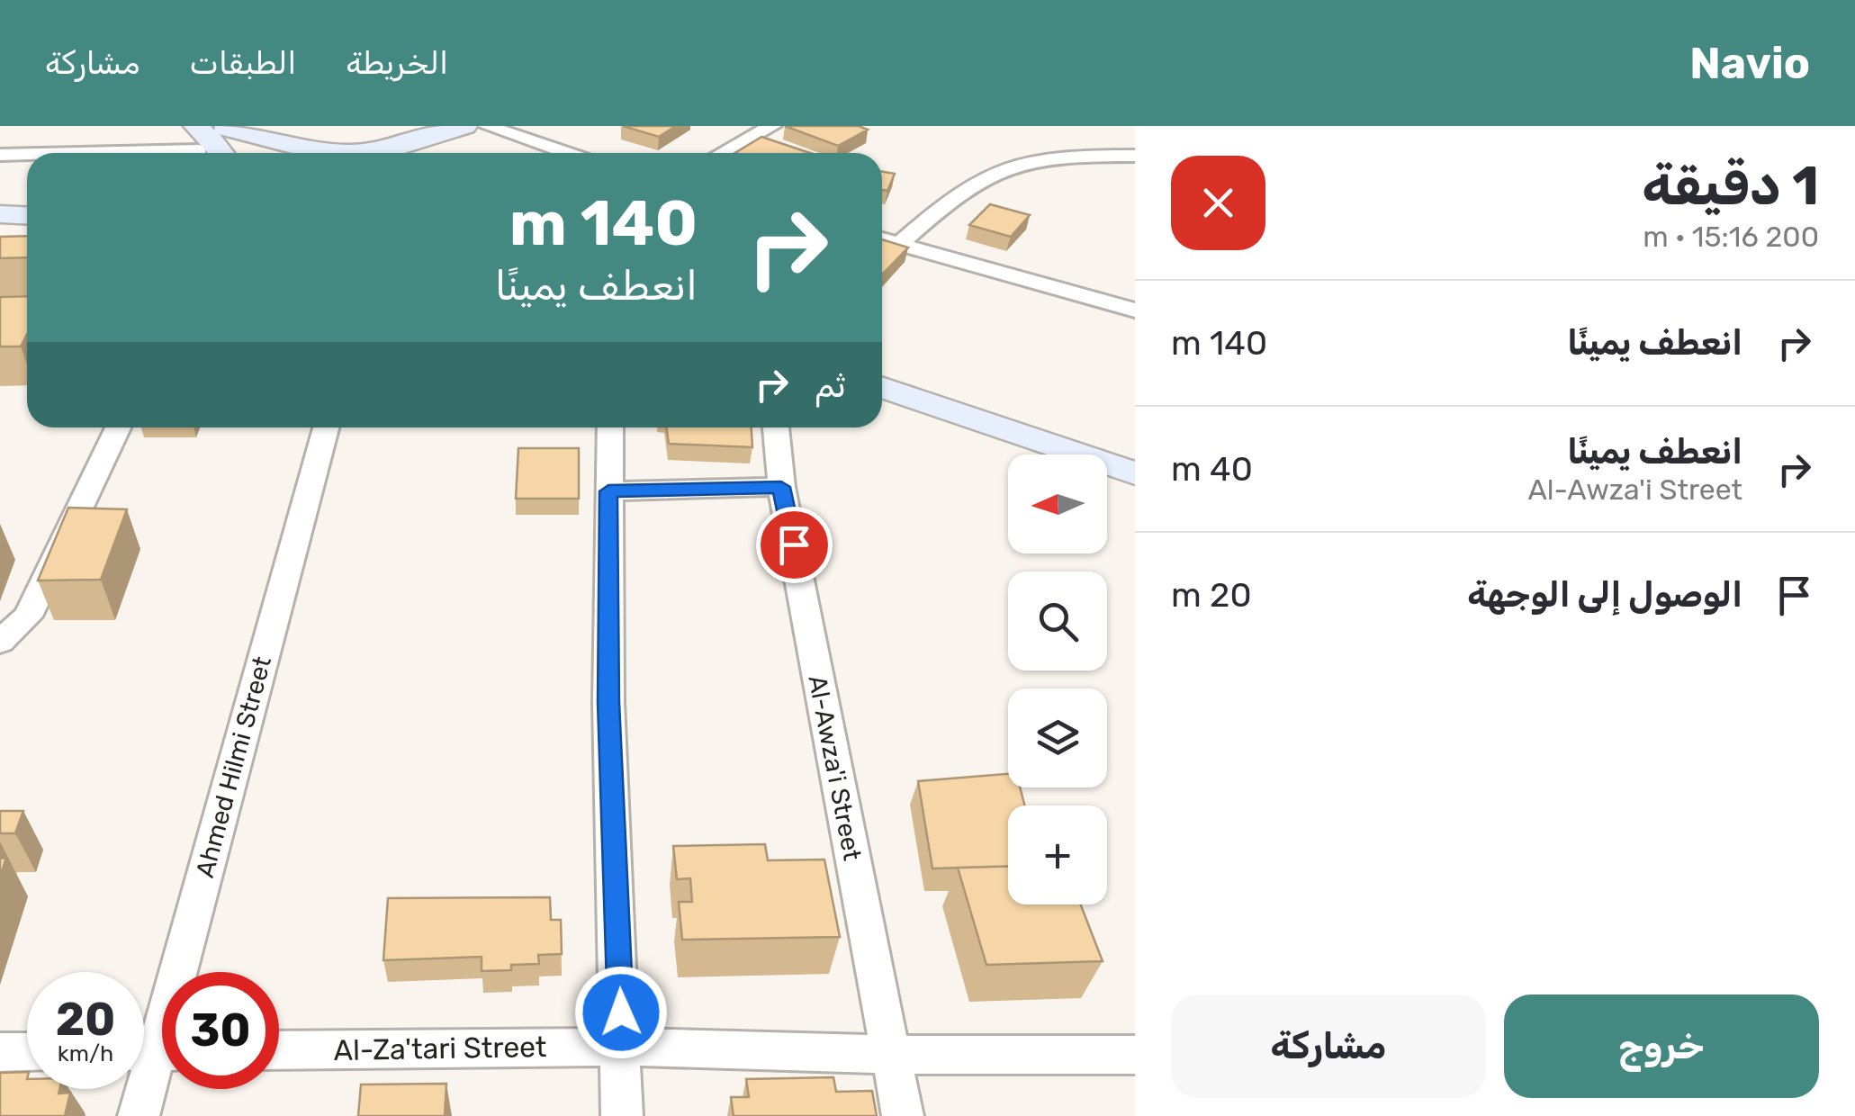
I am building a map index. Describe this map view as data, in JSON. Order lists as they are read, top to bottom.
{
  "streets": {
    "street": ["Ahmed Hilmi Street", "Al-Awza'i Street", "Al-Za'tari Street"]
  },
  "crossings": [
    ["Al-Awza'i Street", "Al-Za'tari Street"]
  ],
  "north": "left",
  "page": {
    "header": "Navio",
    "nav": ["الخريطة", "الطبقات", "مشاركة"],
    "heading": ["1 دقيقة", "200 m · 15:16"],
    "turn": ["140 m", "انعطف يمينًا"],
    "list": [
      {
        "name": "انعطف يمينًا",
        "value": "140 m"
      },
      {
        "name": "انعطف يمينًا",
        "note": "Al-Awza'i Street",
        "value": "40 m"
      },
      {
        "name": "الوصول إلى الوجهة",
        "value": "20 m"
      }
    ],
    "then": "ثم",
    "map_buttons": "+",
    "speed": "20 km/h",
    "limit": "30",
    "buttons": ["خروج", "مشاركة"]
  }
}
